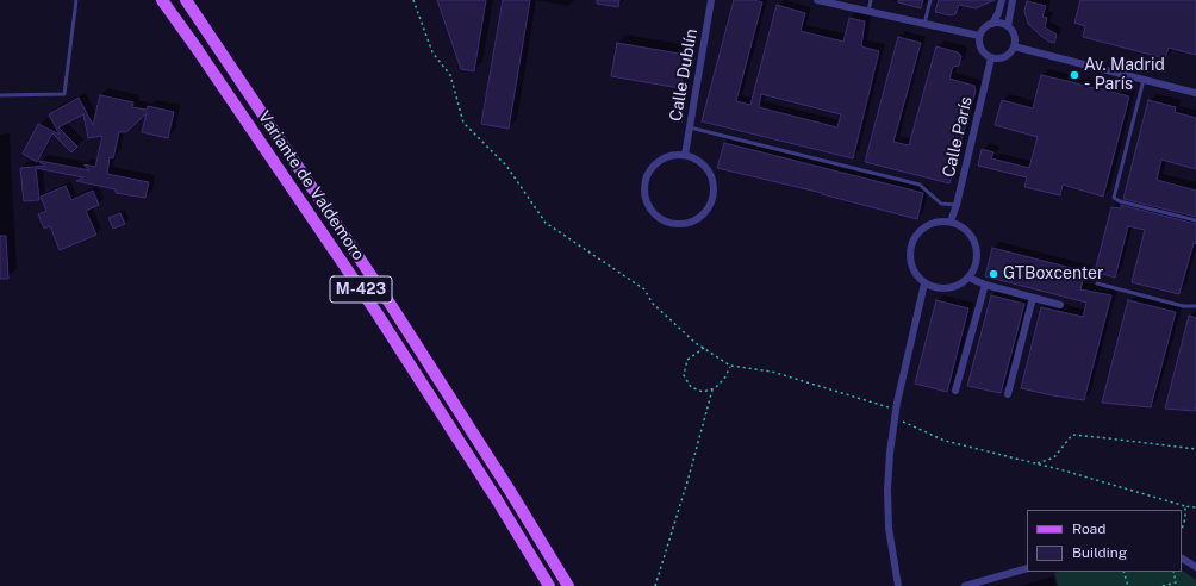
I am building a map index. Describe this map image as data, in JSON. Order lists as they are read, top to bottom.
{
  "streets": {
    "main road": ["Variante de Valdemoro", "M-423"],
    "street": ["Calle Dublín", "Calle París"]
  },
  "places": ["Av. Madrid - París", "GTBoxcenter"],
  "legend": ["Road", "Building"]
}
